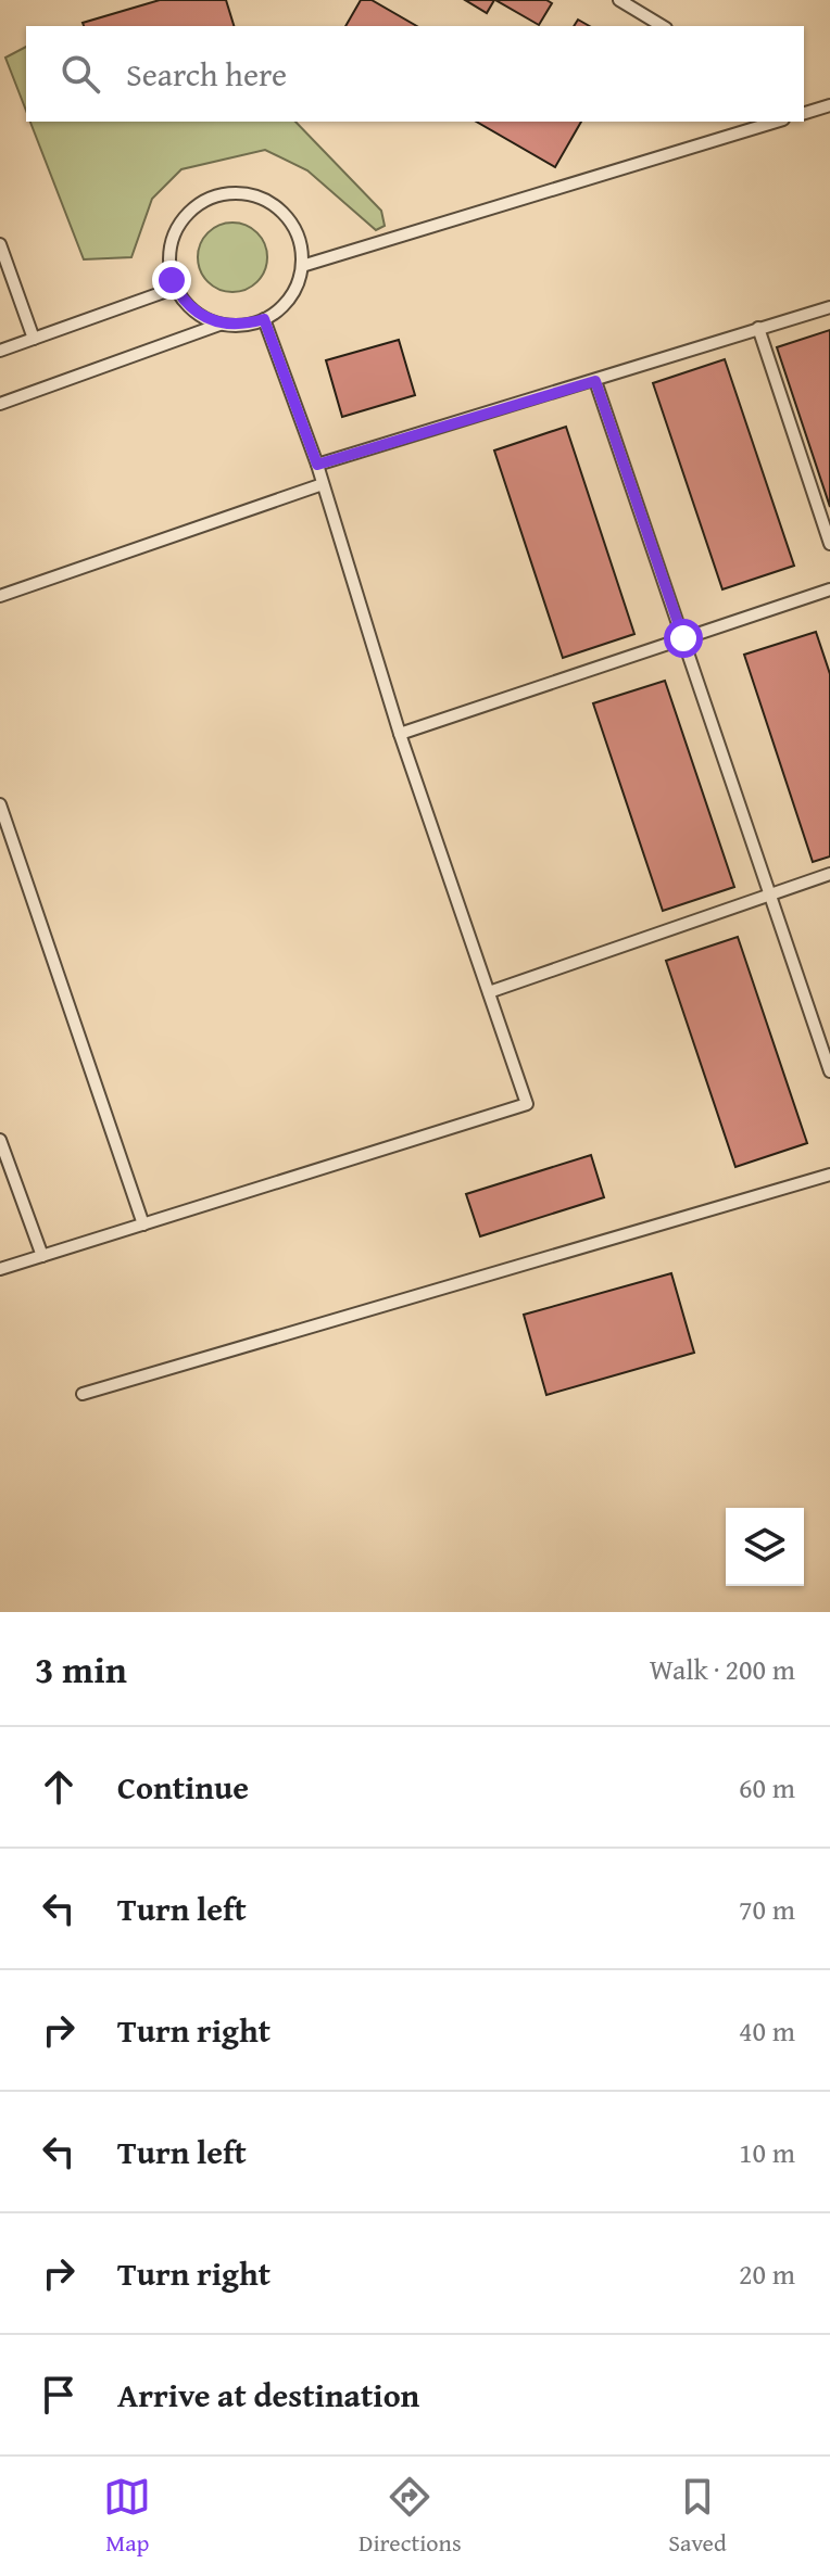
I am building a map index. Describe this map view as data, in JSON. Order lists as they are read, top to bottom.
{
  "page": {
    "search": "Search here",
    "heading": ["3 min", "Walk · 200 m"],
    "list": [
      ["Continue", "60 m"],
      ["Turn left", "70 m"],
      ["Turn right", "40 m"],
      ["Turn left", "10 m"],
      ["Turn right", "20 m"],
      "Arrive at destination"
    ],
    "nav": ["Map", "Directions", "Saved"]
  }
}
